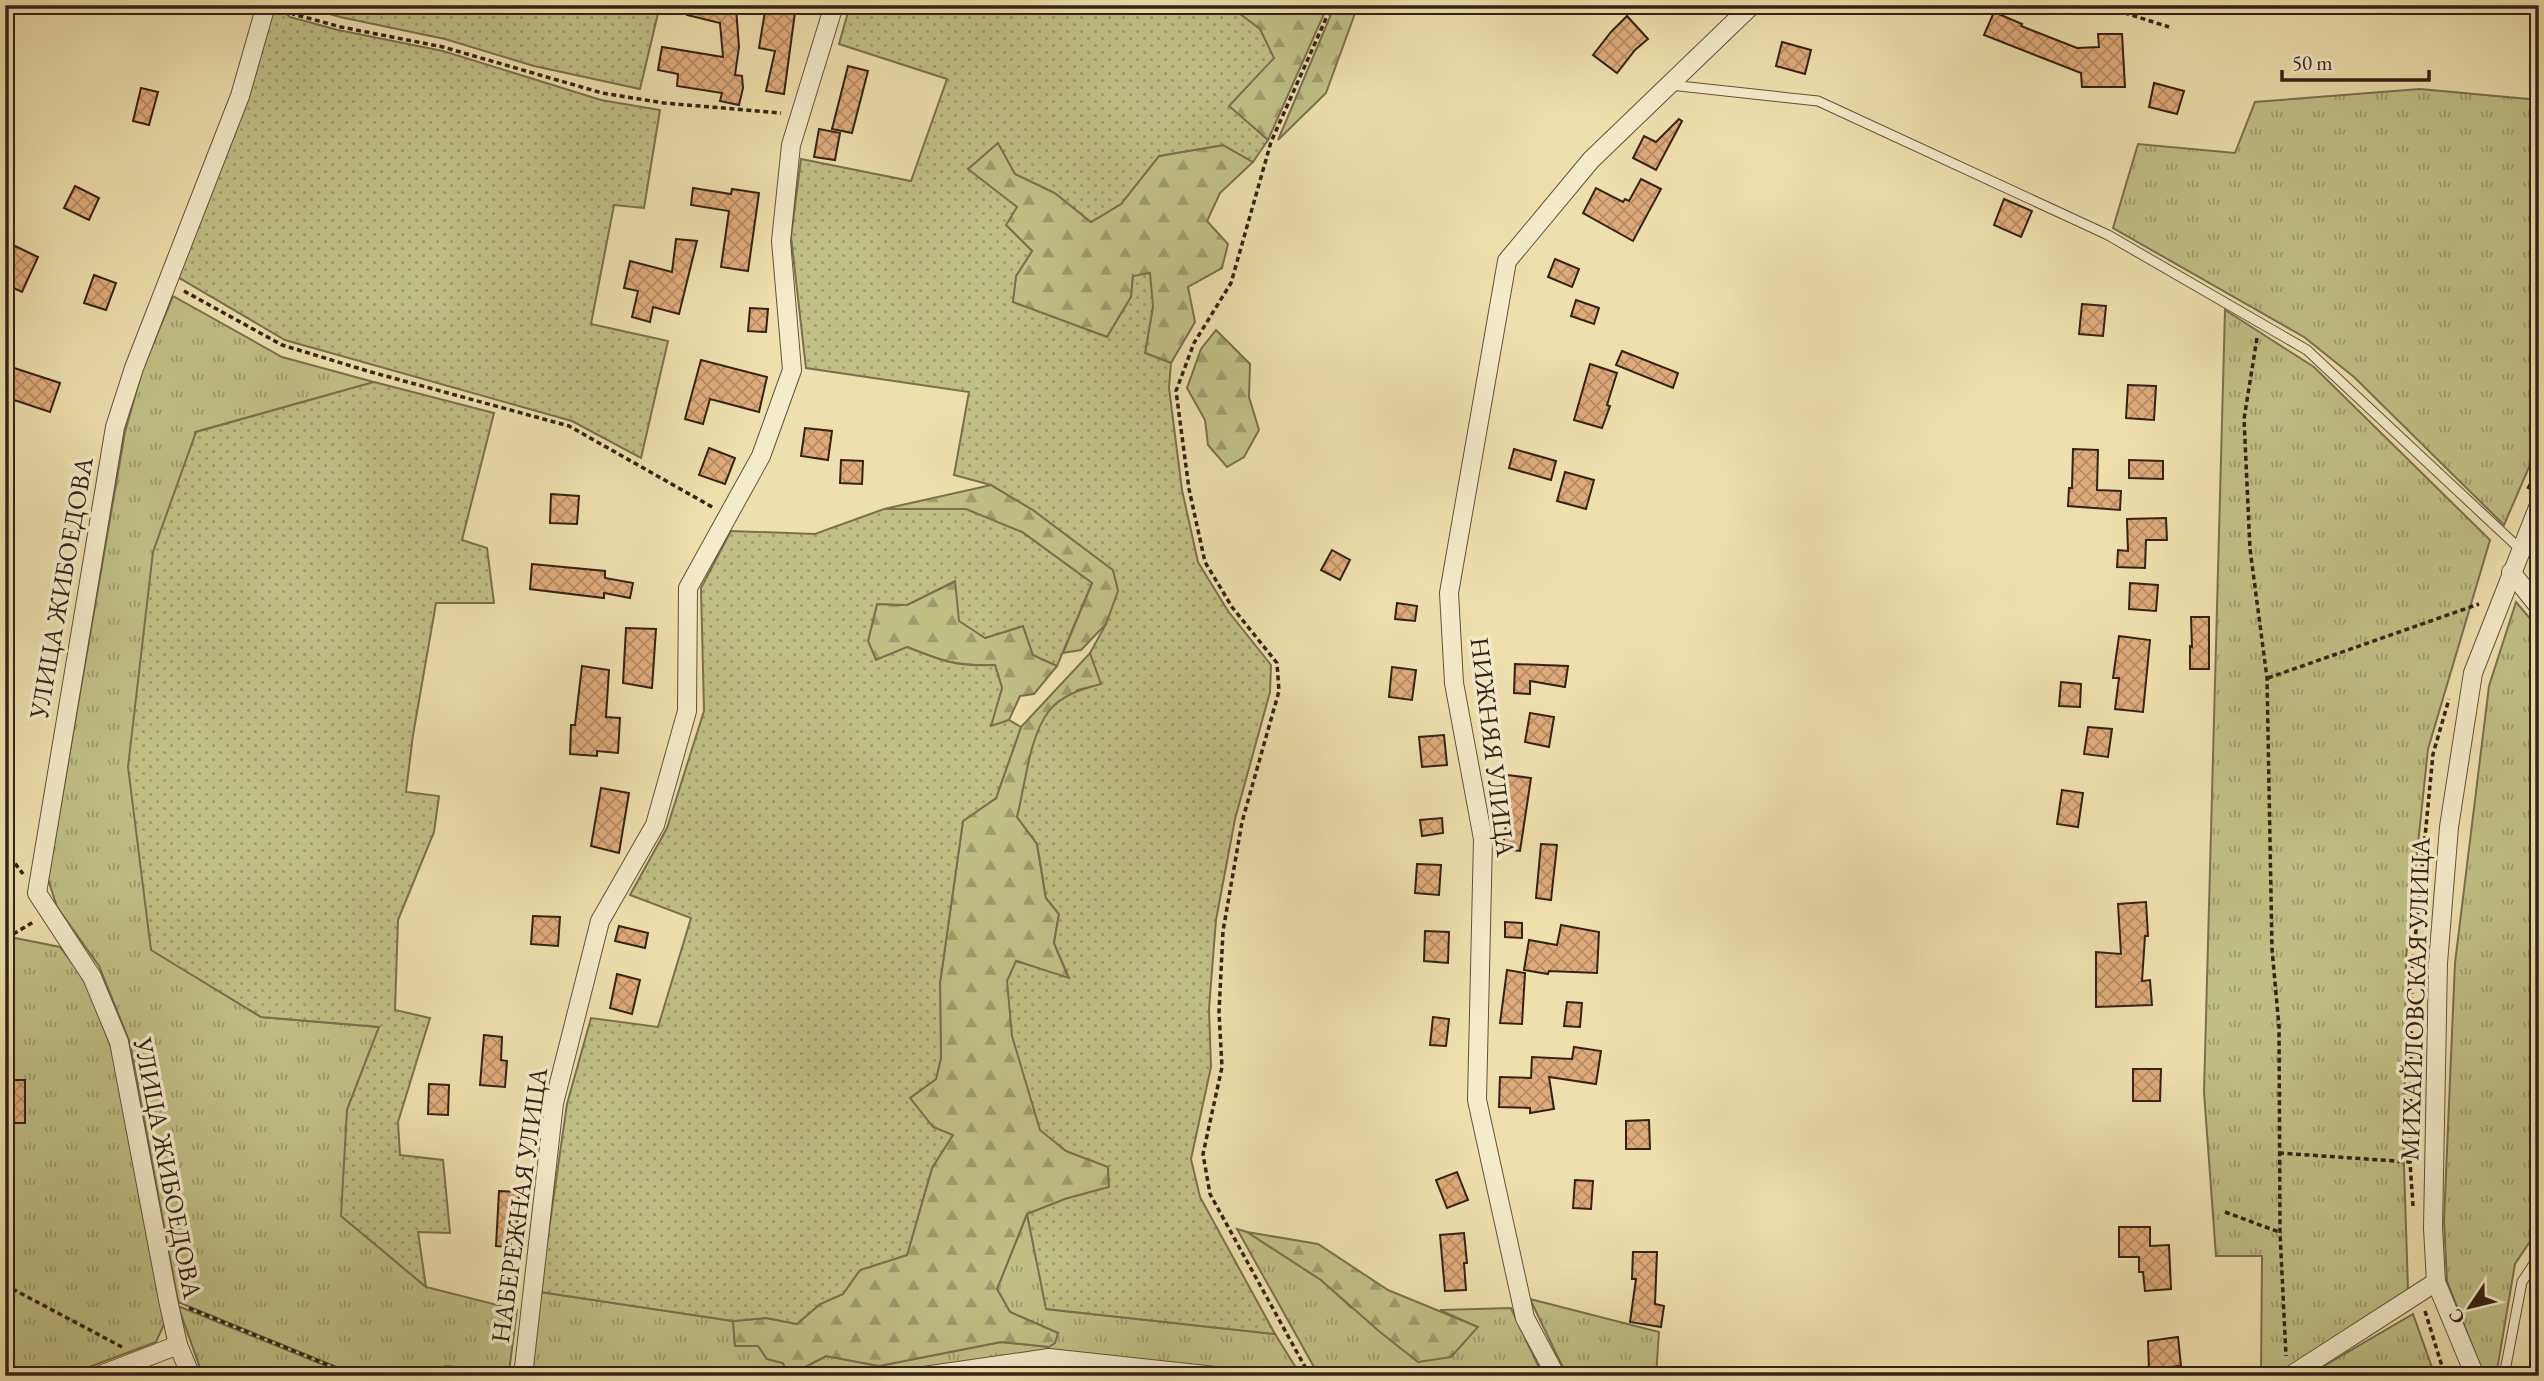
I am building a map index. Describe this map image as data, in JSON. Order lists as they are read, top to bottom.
{
  "streets": {
    "street": [
      "УЛИЦА ЖИБОЕДОВА",
      "НИЖНЯЯ УЛИЦА",
      "МИХАЙЛОВСКАЯ УЛИЦА",
      "НАБЕРЕЖНАЯ УЛИЦА"
    ]
  },
  "scale_bar": "50 m",
  "north": "bottom left"
}
